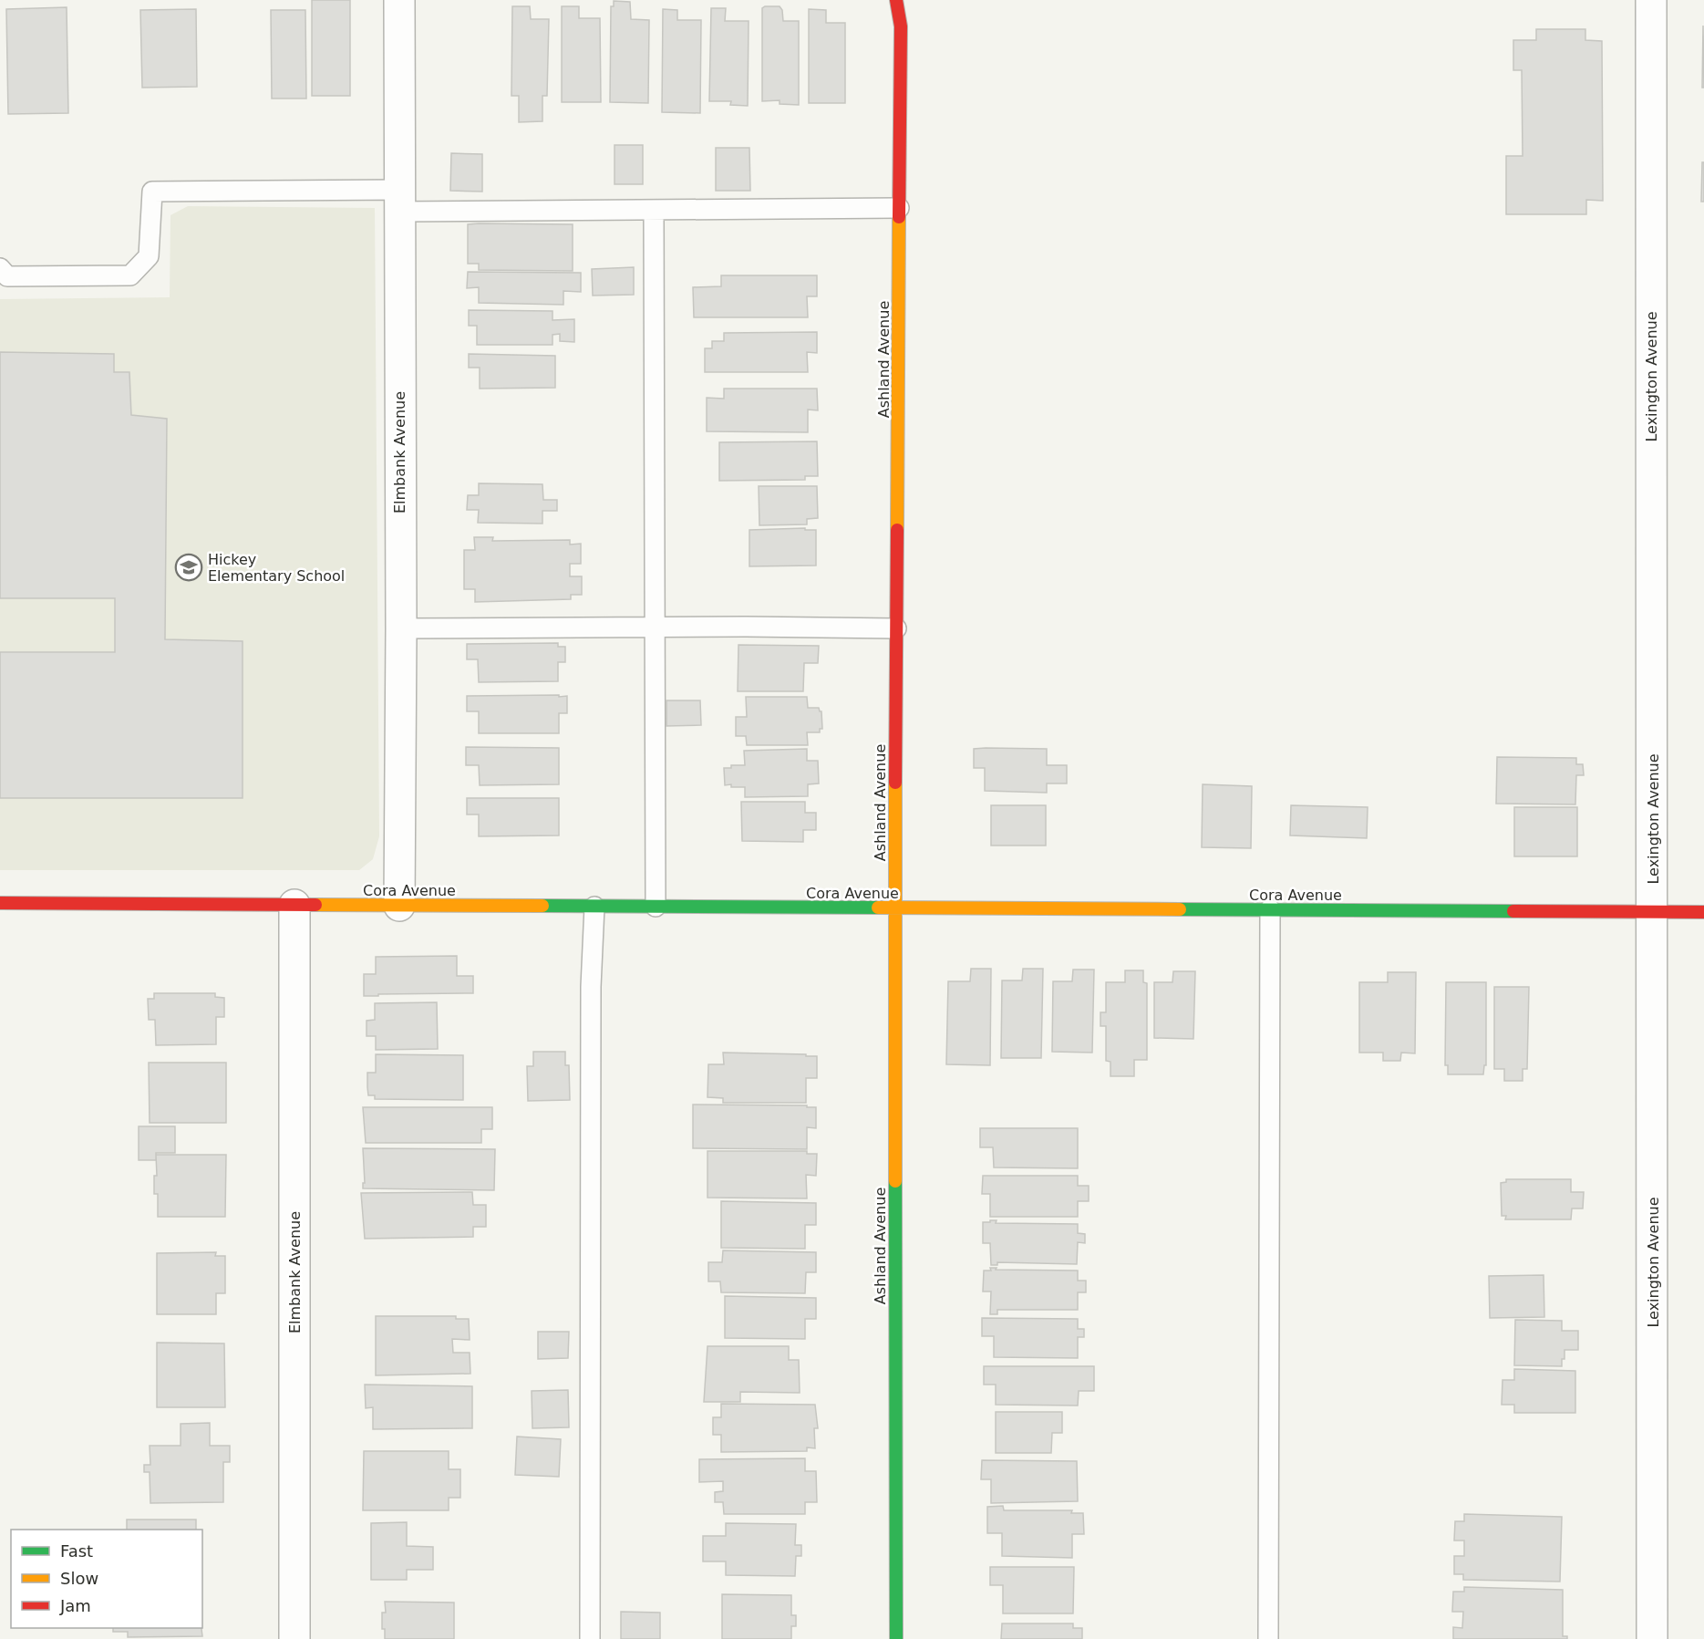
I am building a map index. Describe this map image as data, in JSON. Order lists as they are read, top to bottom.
{
  "streets": {
    "street": [
      "Ashland Avenue",
      "Lexington Avenue",
      "Elmbank Avenue",
      "Cora Avenue"
    ]
  },
  "crossings": [
    ["Ashland Avenue", "Cora Avenue"],
    ["Lexington Avenue", "Cora Avenue"],
    ["Elmbank Avenue", "Cora Avenue"]
  ],
  "places": {
    "school or university": ["Hickey Elementary School"]
  },
  "legend": ["Fast", "Slow", "Jam"]
}
